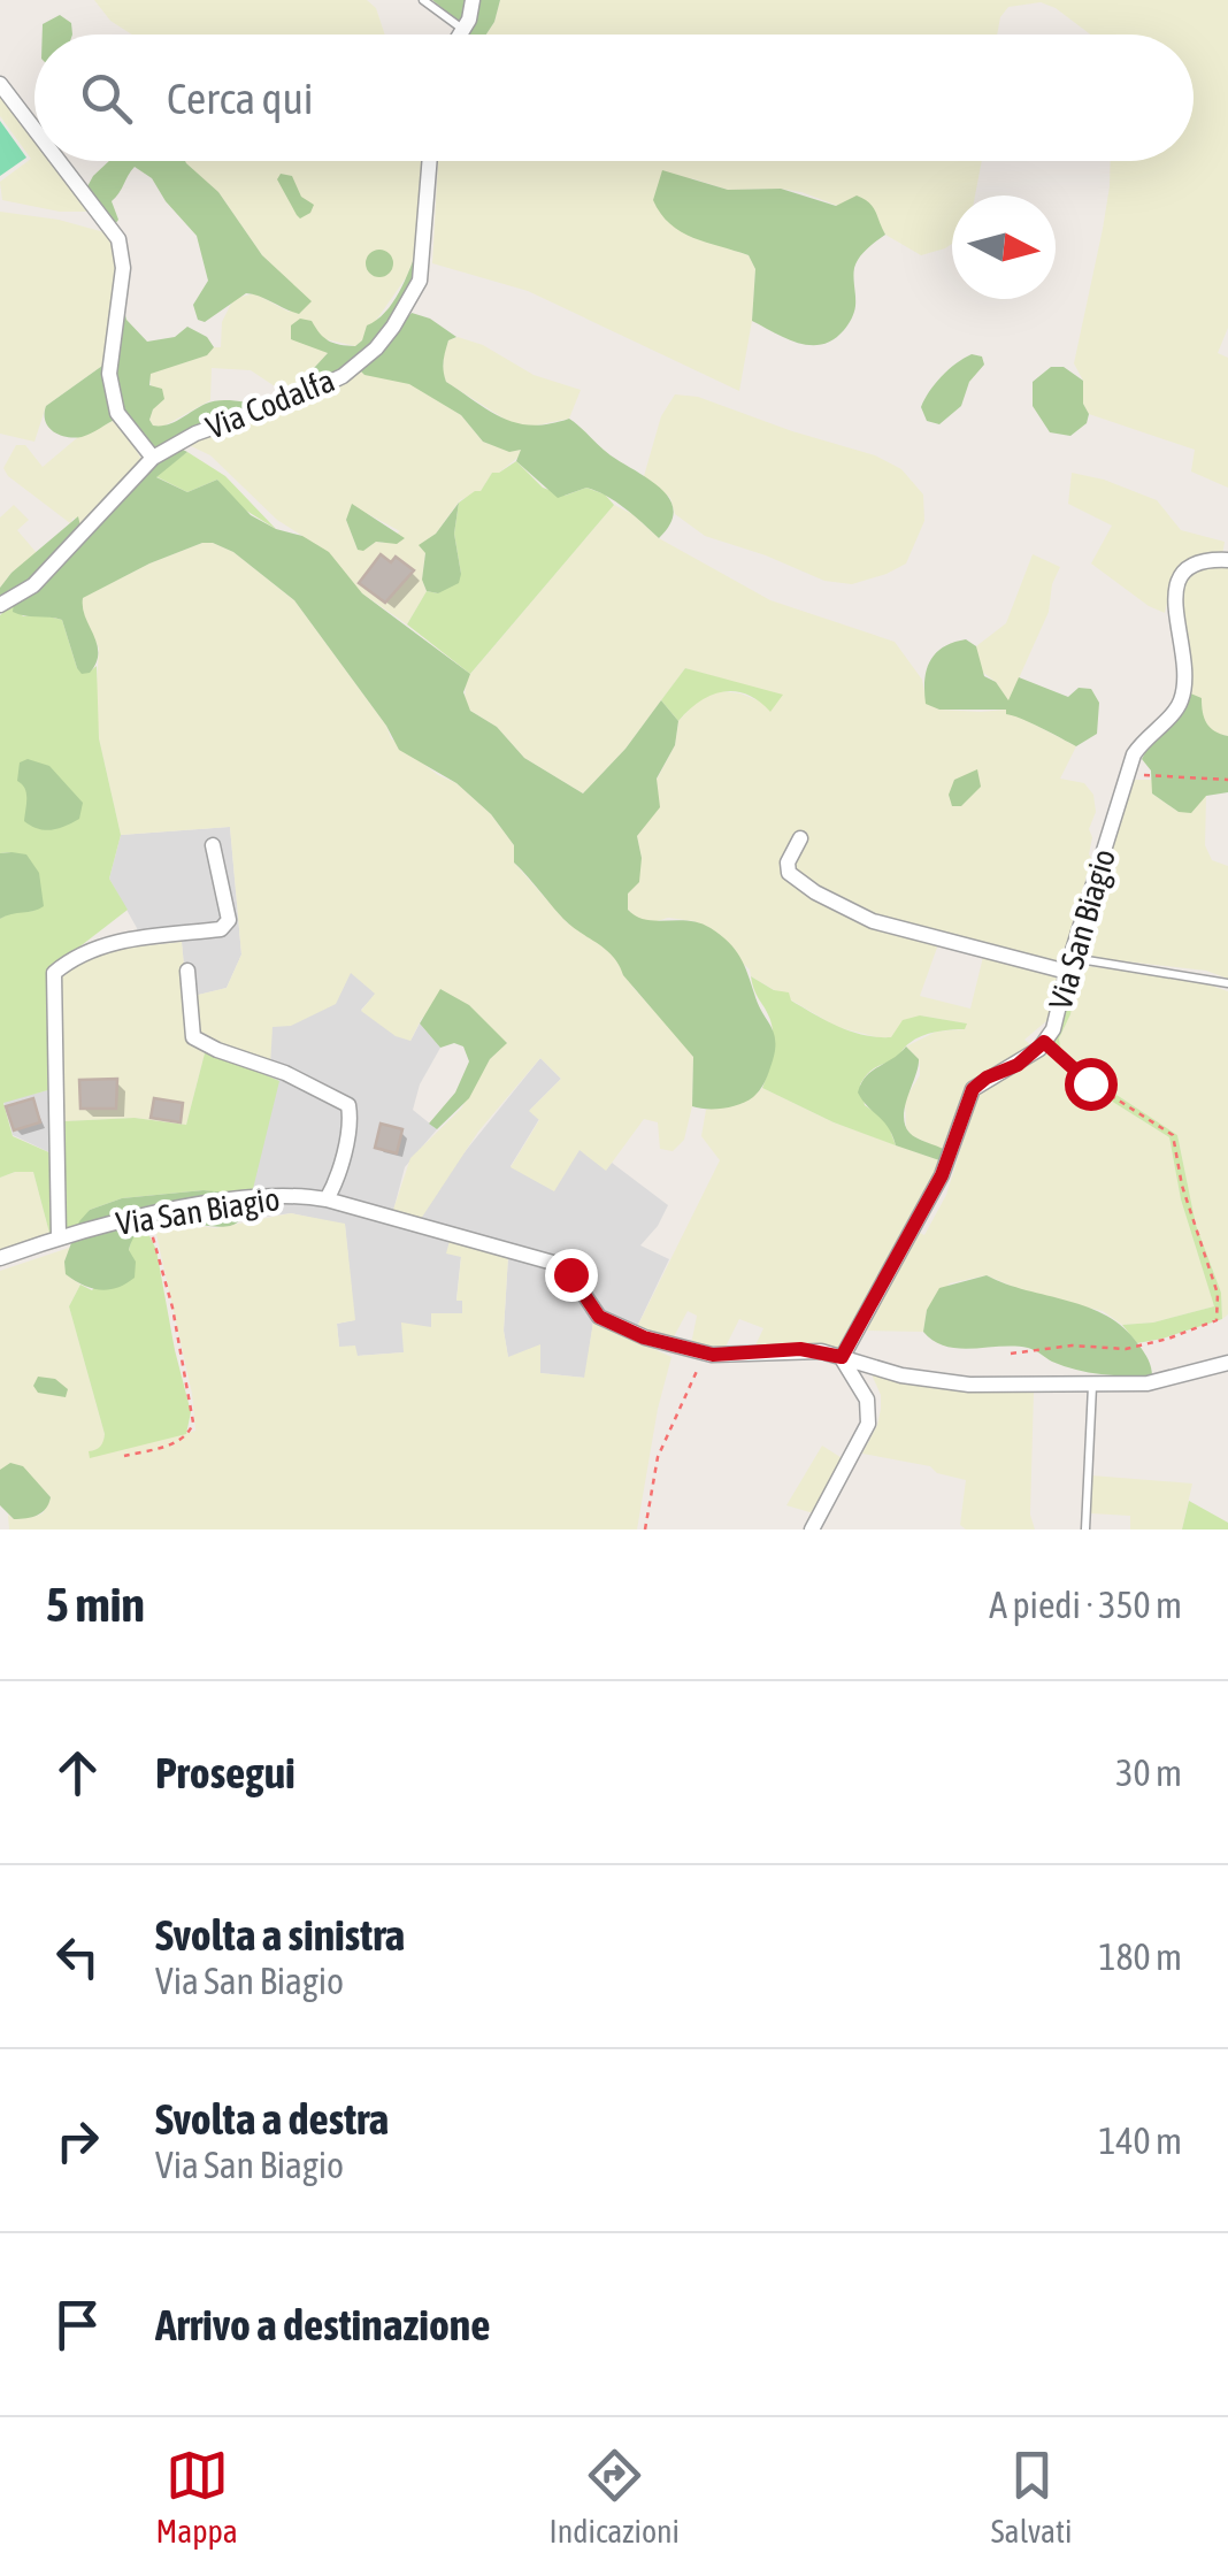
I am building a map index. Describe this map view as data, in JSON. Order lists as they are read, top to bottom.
{
  "streets": {
    "street": ["Via Codalfa", "Via San Biagio"]
  },
  "north": "right",
  "page": {
    "search": "Cerca qui",
    "heading": ["5 min", "A piedi · 350 m"],
    "list": [
      ["Prosegui", "30 m"],
      ["Svolta a sinistra", "Via San Biagio", "180 m"],
      ["Svolta a destra", "Via San Biagio", "140 m"],
      "Arrivo a destinazione"
    ],
    "nav": ["Mappa", "Indicazioni", "Salvati"]
  }
}
